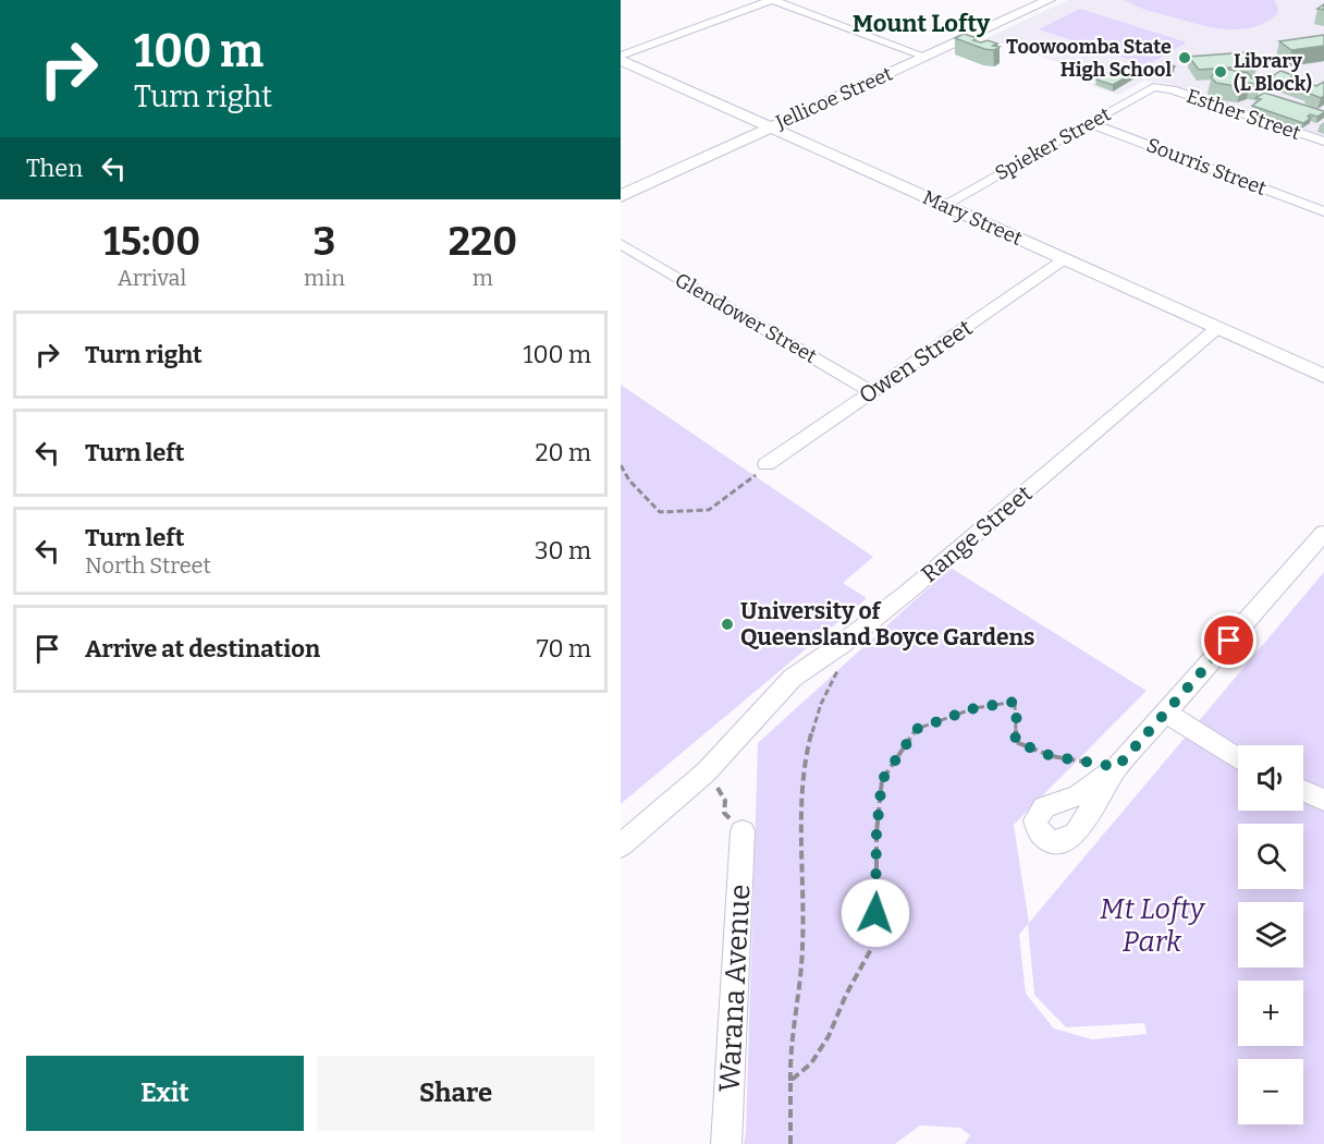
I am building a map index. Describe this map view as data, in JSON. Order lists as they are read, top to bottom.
{
  "streets": {
    "street": [
      "Jellicoe Street",
      "Esther Street",
      "Spieker Street",
      "Sourris Street",
      "Mary Street",
      "Glendower Street",
      "Owen Street",
      "Range Street",
      "Warana Avenue"
    ]
  },
  "crossings": [
    ["Jellicoe Street", "Mary Street"],
    ["Esther Street", "Spieker Street"],
    ["Spieker Street", "Sourris Street"],
    ["Spieker Street", "Mary Street"],
    ["Mary Street", "Owen Street"],
    ["Mary Street", "Range Street"],
    ["Glendower Street", "Owen Street"]
  ],
  "districts": ["Mount Lofty"],
  "parks": ["Mt Lofty Park"],
  "places": ["Toowoomba State High School", "Library (L Block)", "University of Queensland Boyce Gardens"],
  "page": {
    "turn": ["100 m", "Turn right"],
    "then": "Then",
    "eta": [
      "15:00",
      "Arrival",
      "3",
      "min",
      "220",
      "m"
    ],
    "list": [
      {
        "name": "Turn right",
        "value": "100 m"
      },
      {
        "name": "Turn left",
        "value": "20 m"
      },
      {
        "name": "Turn left",
        "note": "North Street",
        "value": "30 m"
      },
      {
        "name": "Arrive at destination",
        "value": "70 m"
      }
    ],
    "map_buttons": ["+", "−"],
    "buttons": ["Exit", "Share"]
  }
}
